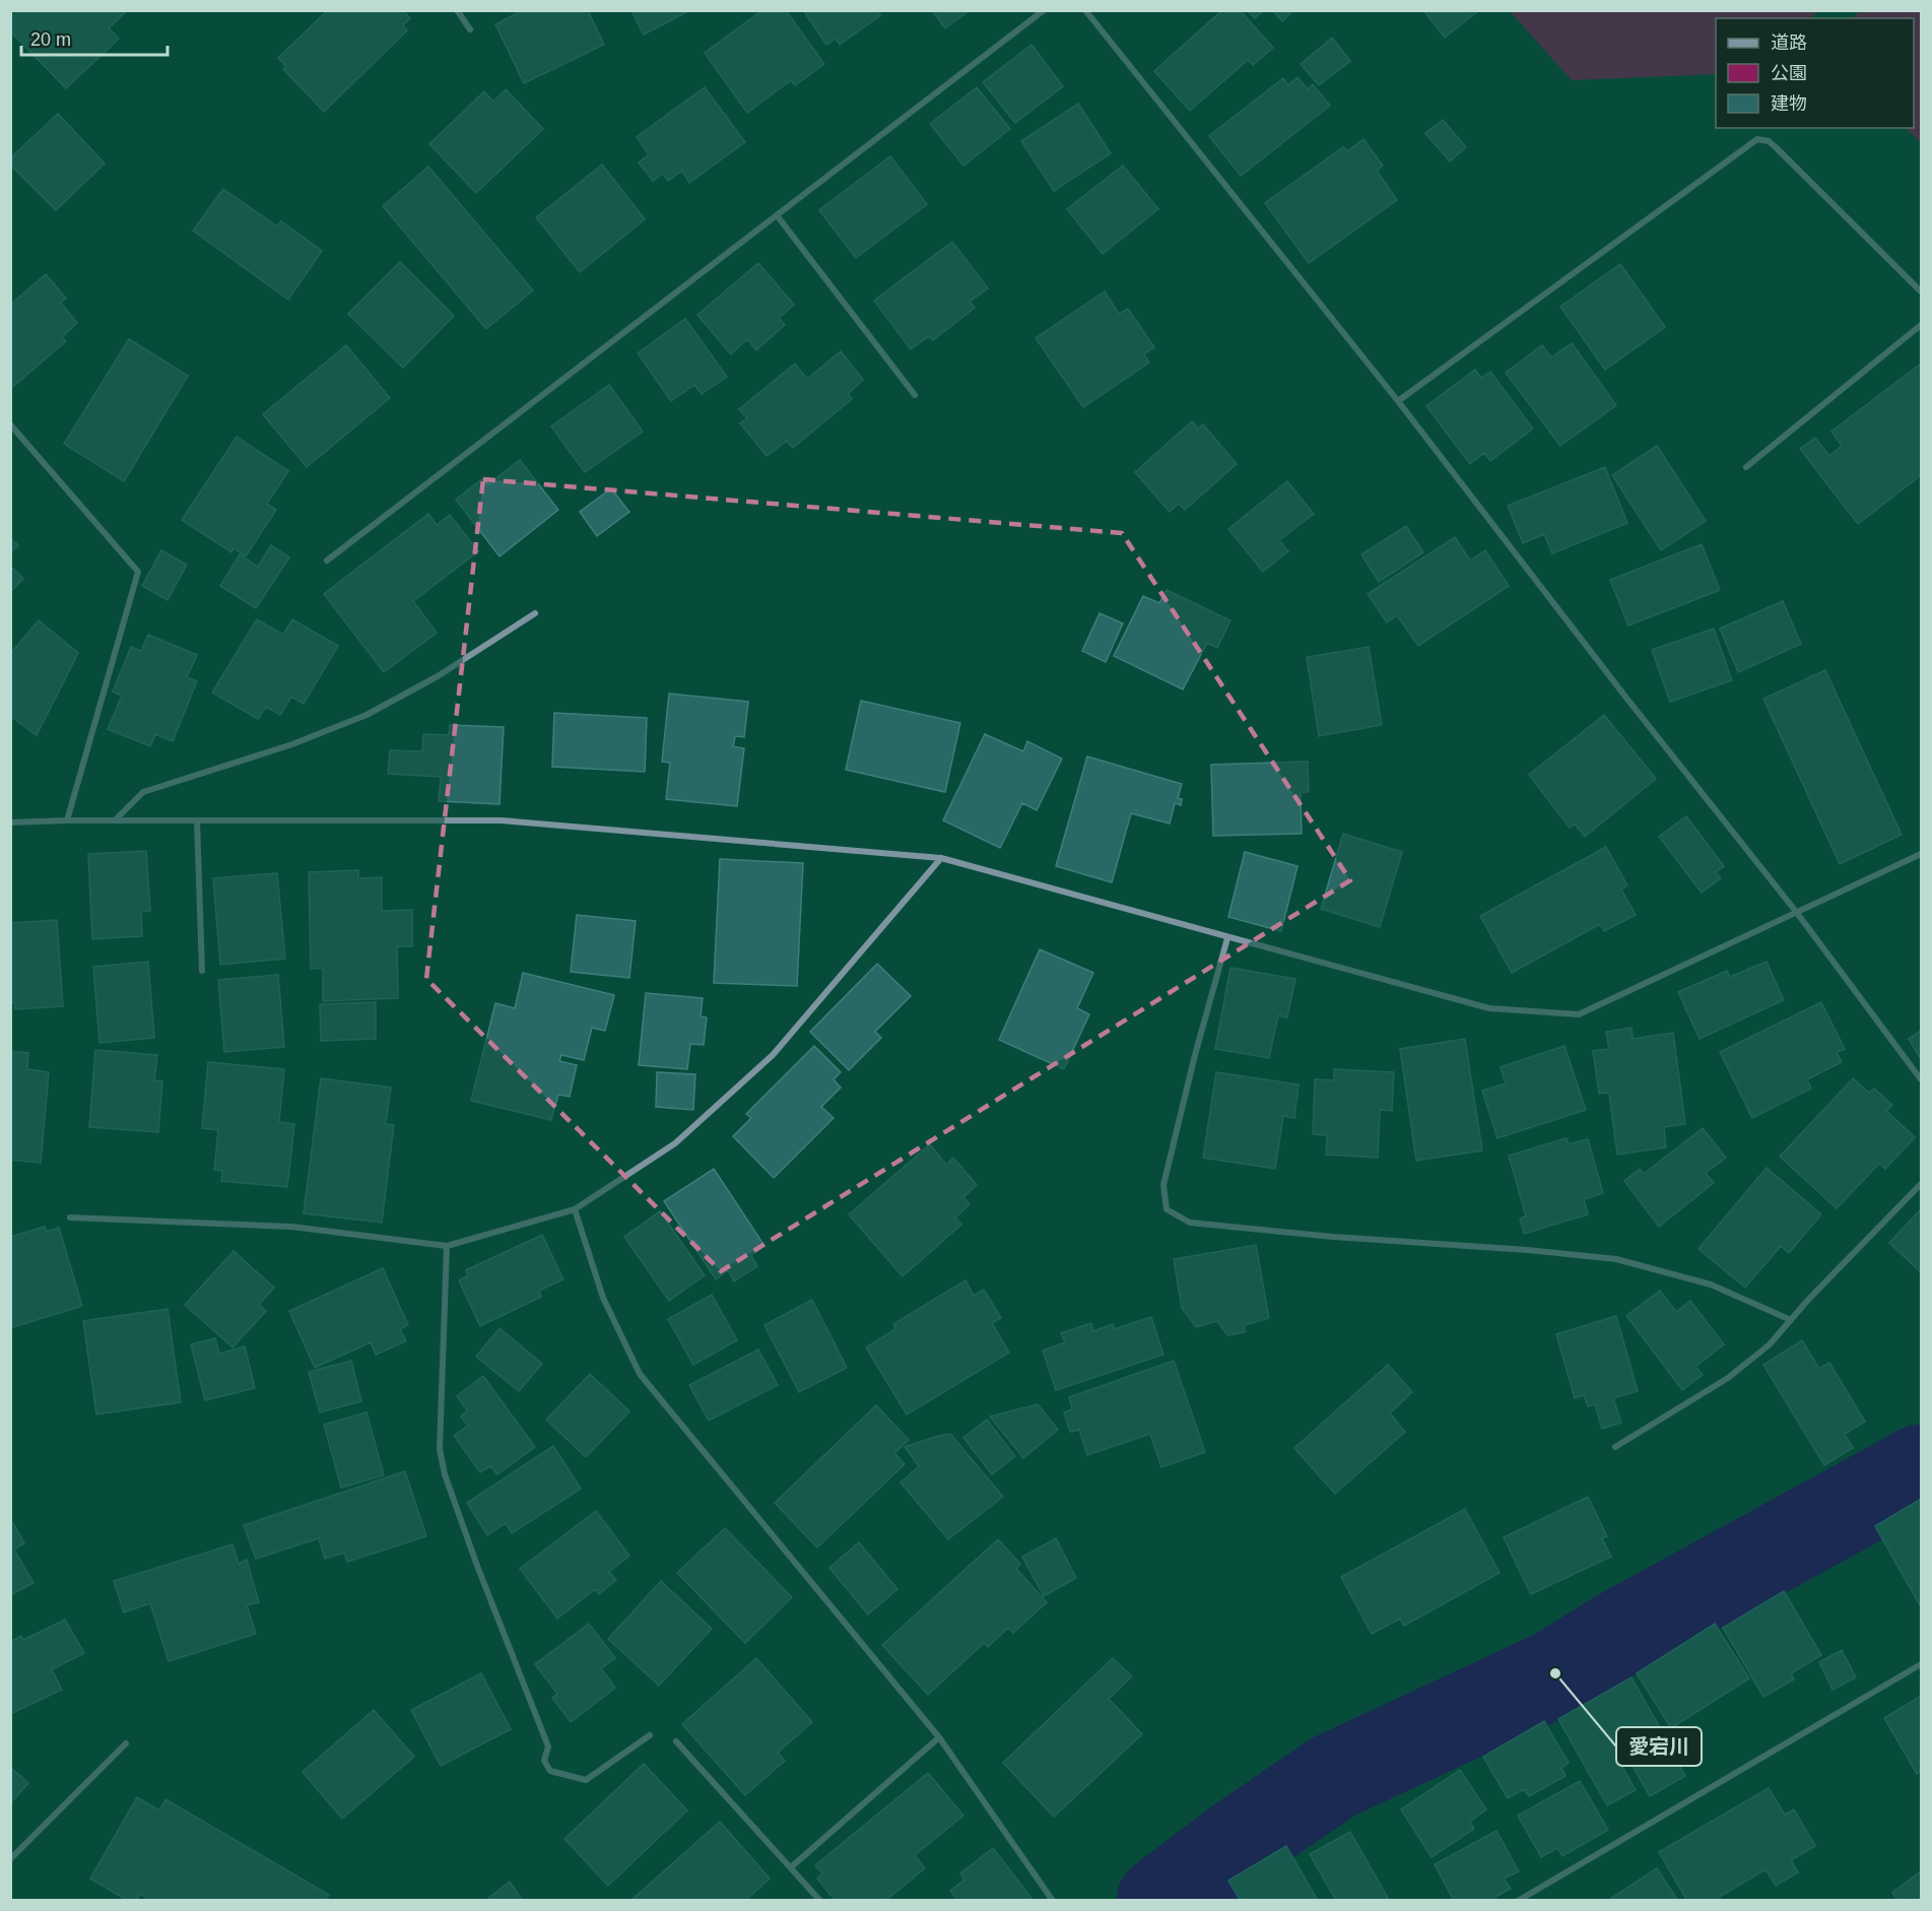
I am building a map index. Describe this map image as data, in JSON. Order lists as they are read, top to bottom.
{
  "places": ["愛宕川"],
  "legend": ["道路", "公園", "建物"],
  "scale_bar": "20 m"
}
